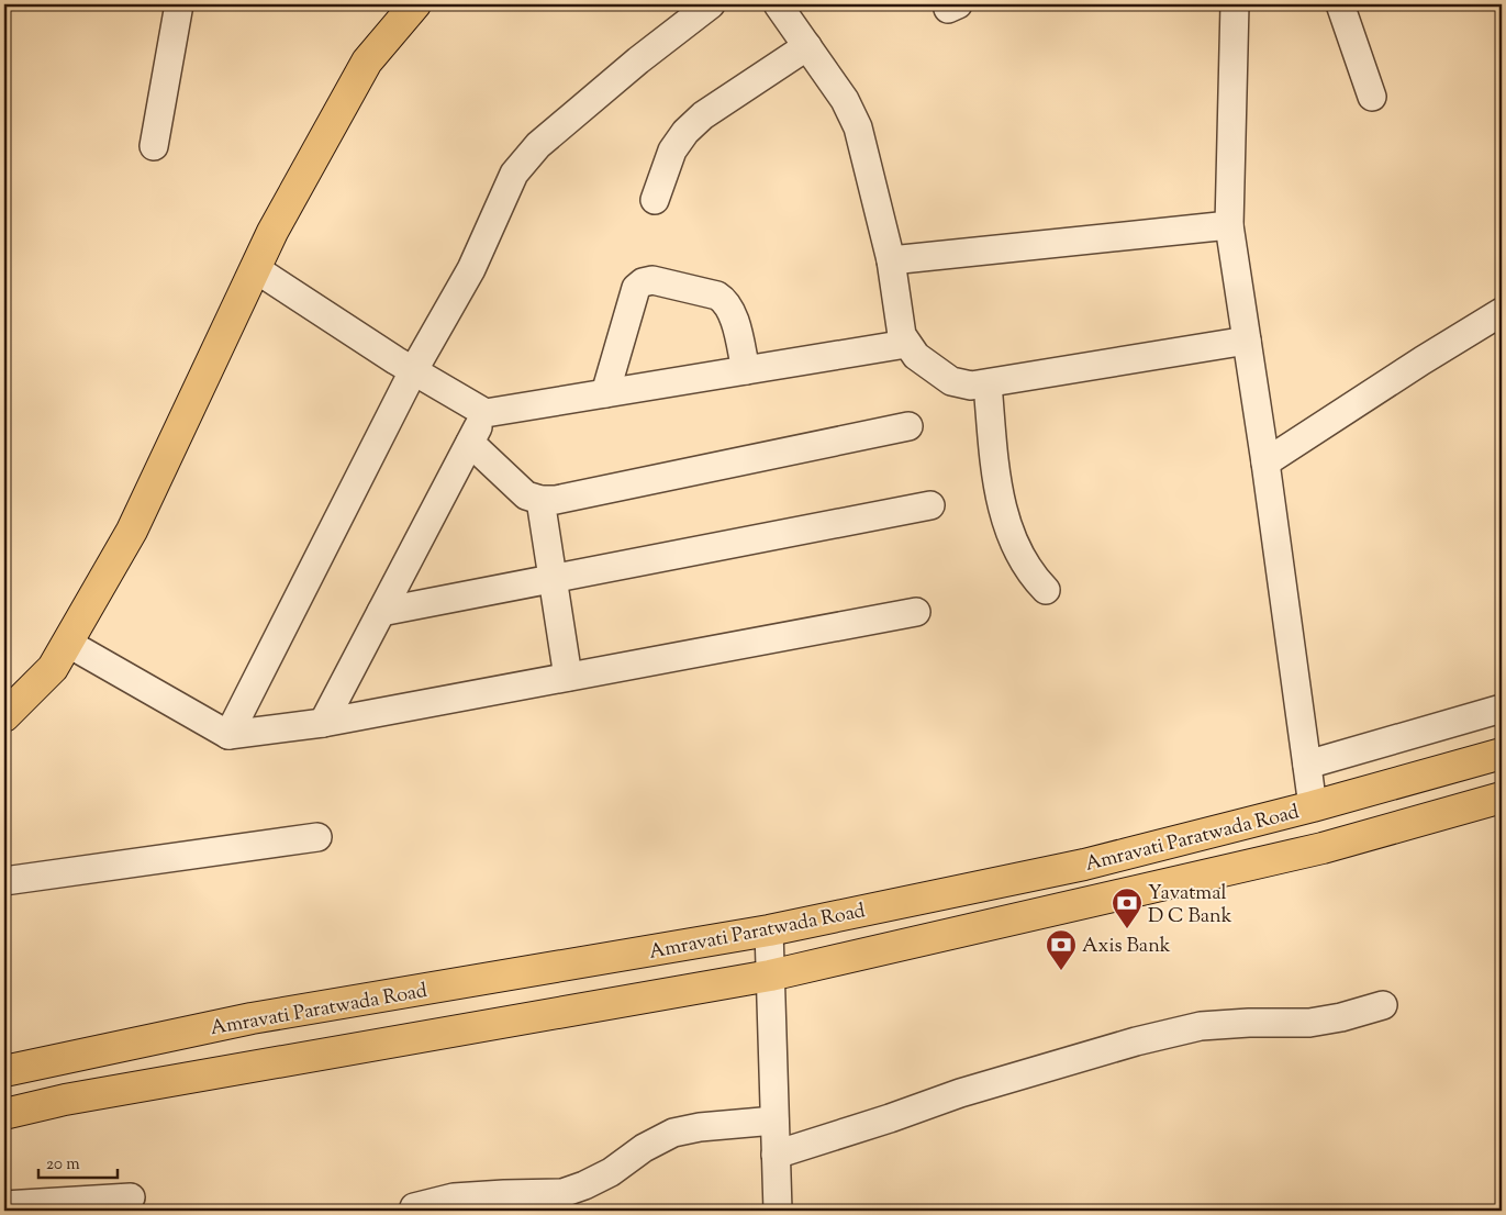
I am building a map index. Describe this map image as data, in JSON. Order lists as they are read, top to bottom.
{
  "streets": {
    "main road": ["Amravati Paratwada Road"]
  },
  "places": {
    "bank": ["Yavatmal D C Bank", "Axis Bank"]
  },
  "scale_bar": "20 m"
}
